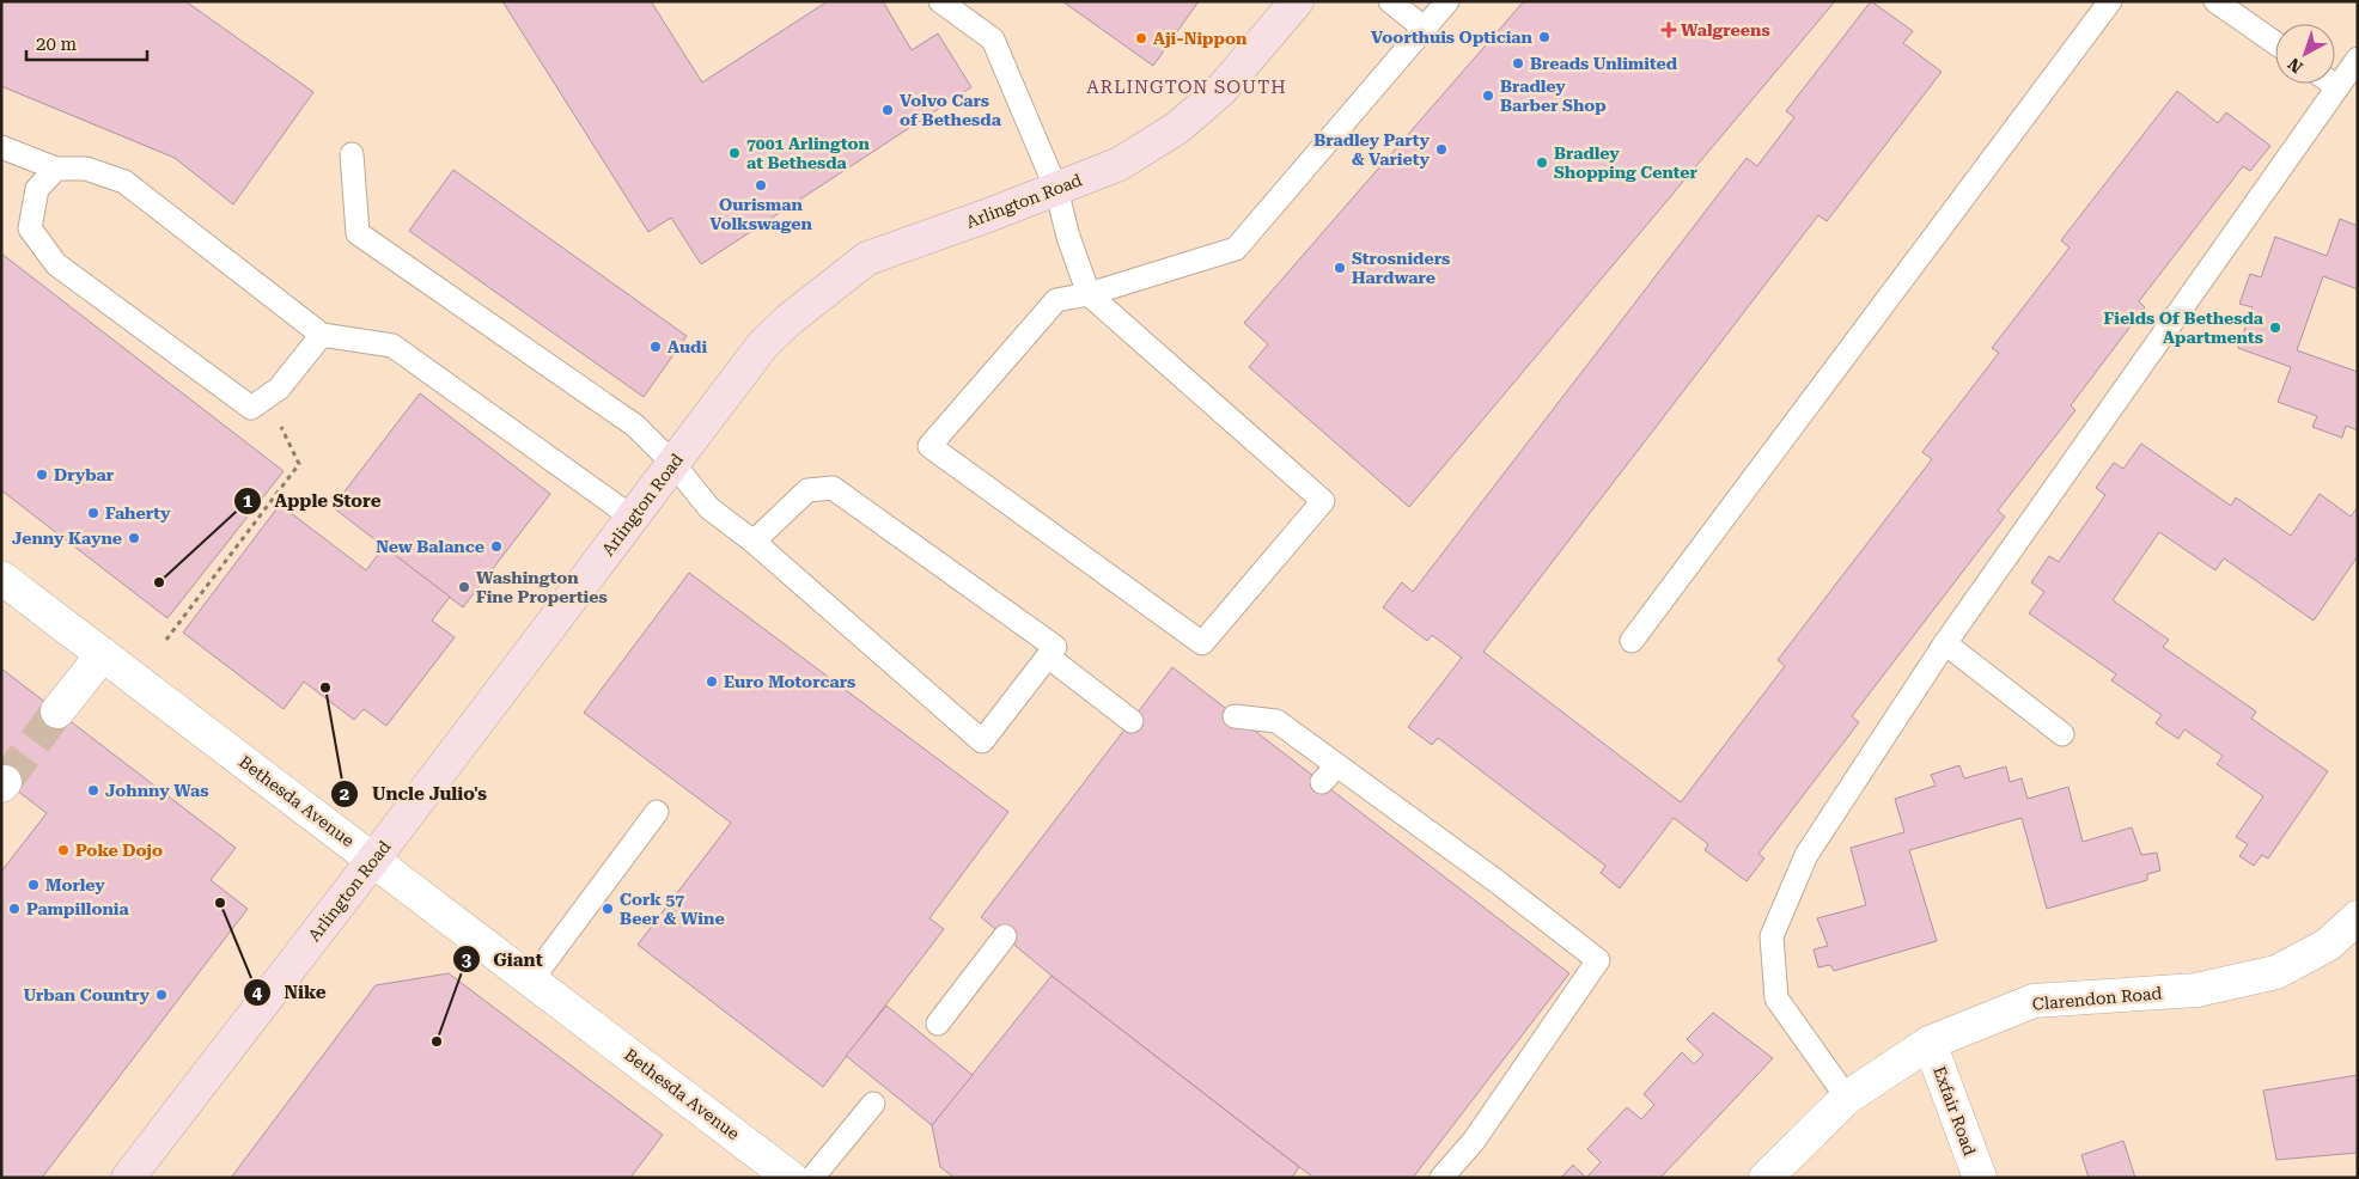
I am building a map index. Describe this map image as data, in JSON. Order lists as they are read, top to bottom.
{
  "streets": {
    "main road": ["Arlington Road"],
    "street": ["Bethesda Avenue", "Clarendon Road", "Exfair Road"]
  },
  "crossings": [
    ["Arlington Road", "Bethesda Avenue"],
    ["Clarendon Road", "Exfair Road"]
  ],
  "districts": ["ARLINGTON SOUTH"],
  "places": {
    "health": ["Walgreens"],
    "other": [
      "Voorthuis Optician",
      "Aji-Nippon",
      "Breads Unlimited",
      "Bradley Barber Shop",
      "Volvo Cars of Bethesda",
      "Bradley Party & Variety",
      "7001 Arlington at Bethesda",
      "Bradley Shopping Center",
      "Ourisman Volkswagen",
      "Strosniders Hardware",
      "Fields Of Bethesda Apartments",
      "Audi",
      "Drybar",
      "Faherty",
      "Jenny Kayne",
      "New Balance",
      "Apple Store",
      "Washington Fine Properties",
      "Euro Motorcars",
      "Uncle Julio's",
      "Johnny Was",
      "Poke Dojo",
      "Morley",
      "Nike",
      "Pampillonia",
      "Cork 57 Beer & Wine",
      "Urban Country",
      "Giant"
    ]
  },
  "scale_bar": "20 m",
  "north": "bottom left"
}
